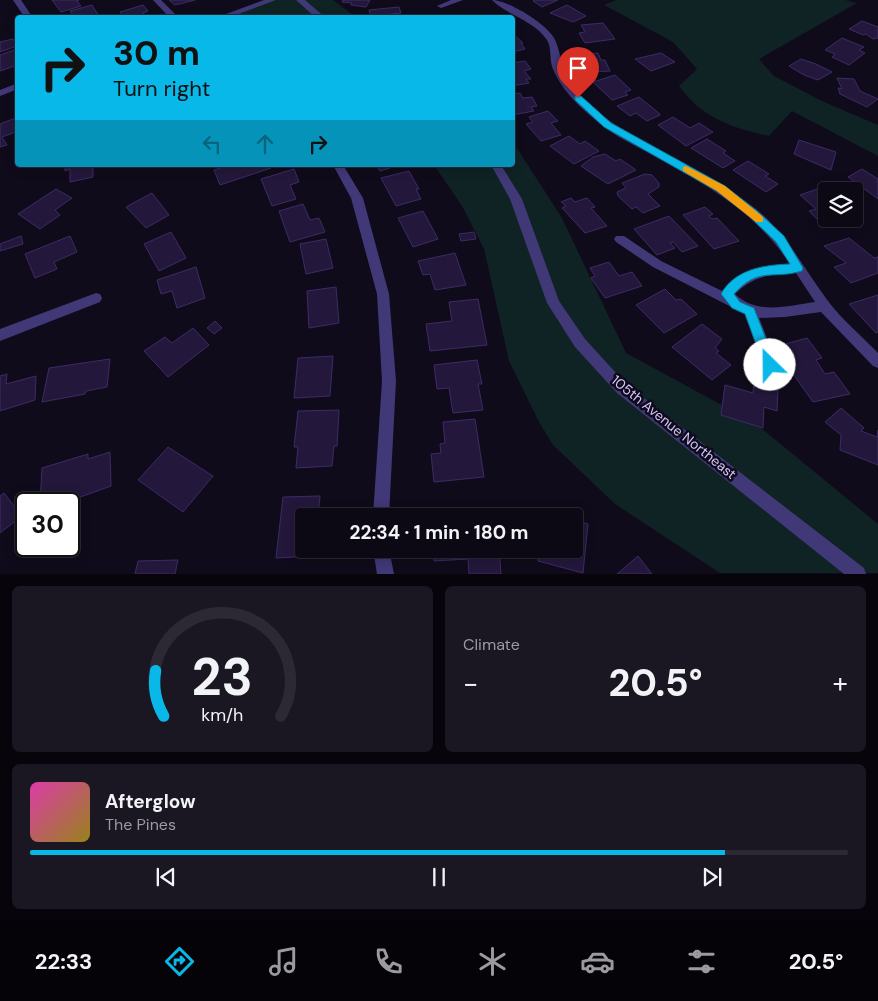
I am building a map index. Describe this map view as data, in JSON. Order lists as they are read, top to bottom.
{
  "streets": {
    "street": ["105th Avenue Northeast"]
  },
  "page": {
    "turn": ["30 m", "Turn right"],
    "limit": "30",
    "trip": "22:34 · 1 min · 180 m",
    "tile": "Climate",
    "heat": ["−", "20.5°", "+"],
    "song": ["Afterglow", "The Pines"],
    "tabs": ["22:33", "20.5°"],
    "gauge": ["23", "km/h"]
  }
}
